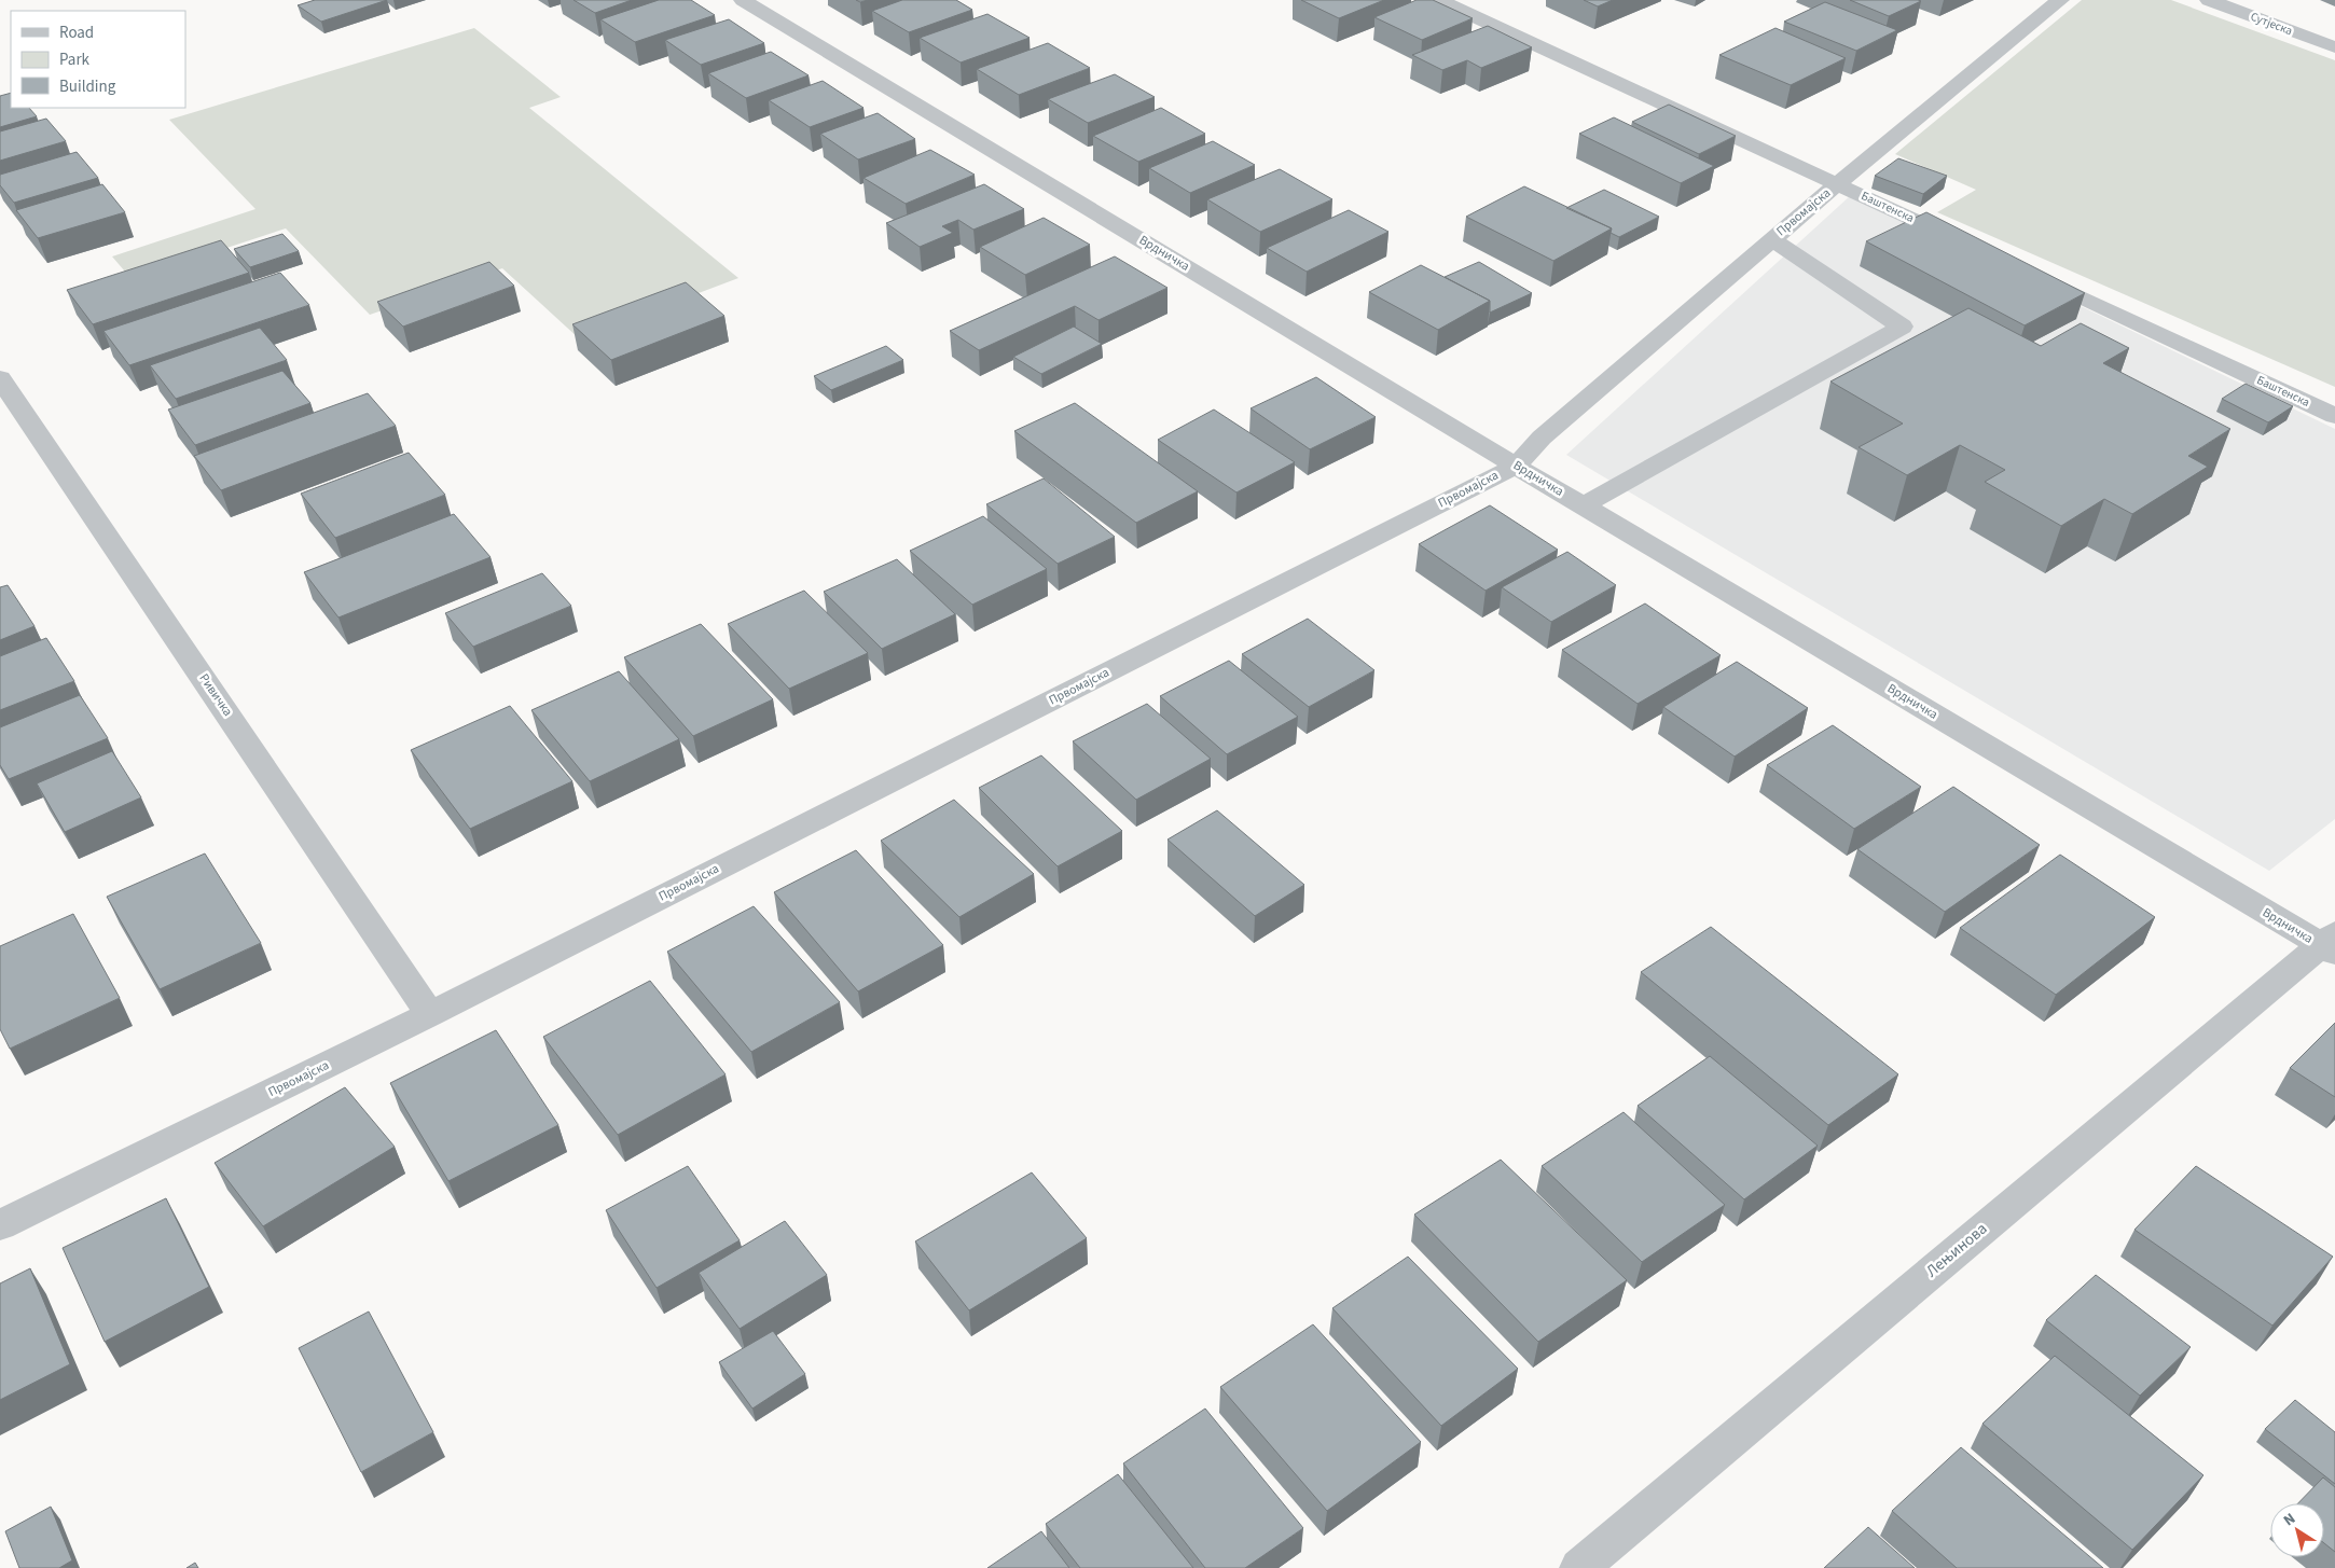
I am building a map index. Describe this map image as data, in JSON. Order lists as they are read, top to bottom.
{
  "streets": {
    "street": [
      "Сутјеска",
      "Баштенска",
      "Првомајска",
      "Врдничка",
      "Ривичка",
      "Лењинова"
    ]
  },
  "crossings": [
    ["Баштенска", "Првомајска"],
    ["Првомајска", "Врдничка"],
    ["Првомајска", "Ривичка"],
    ["Врдничка", "Лењинова"]
  ],
  "legend": ["Road", "Park", "Building"],
  "north": "top left"
}
